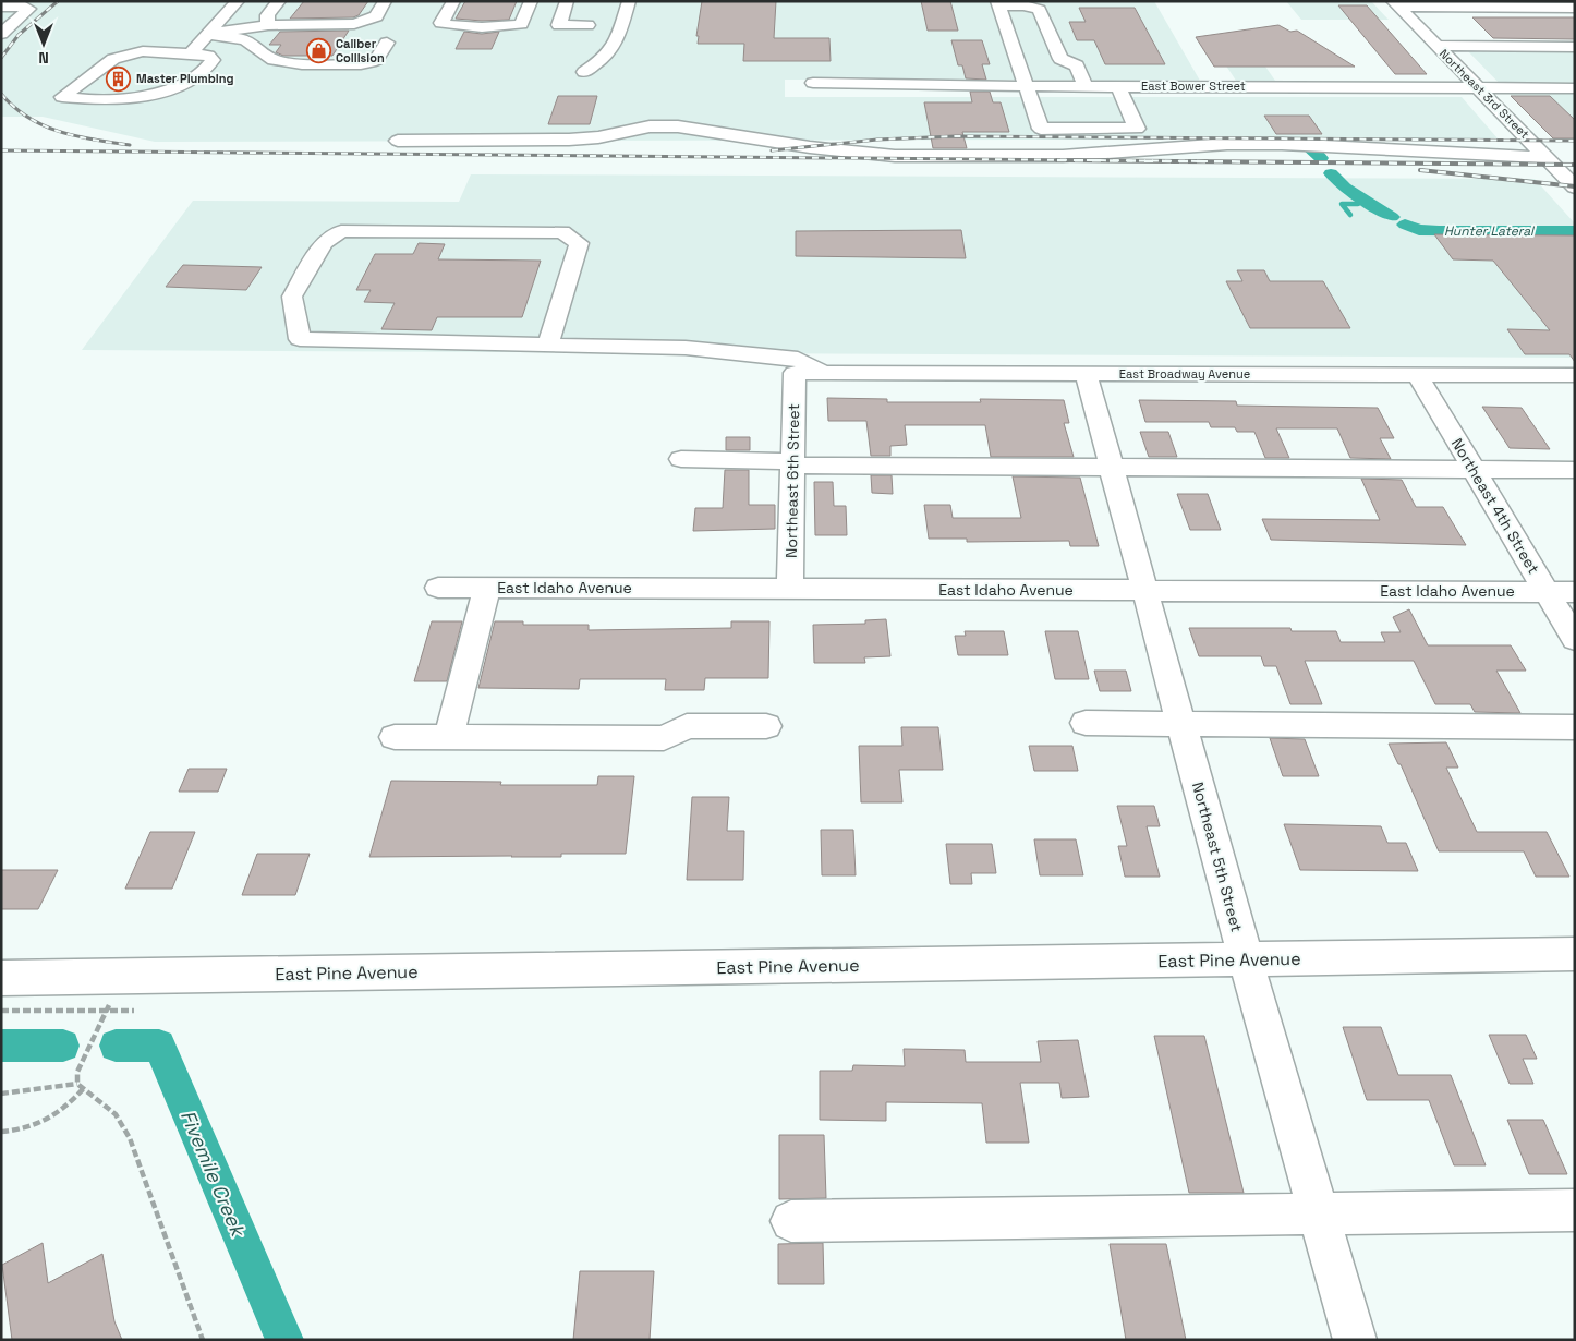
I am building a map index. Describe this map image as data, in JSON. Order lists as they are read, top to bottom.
{
  "streets": {
    "street": [
      "East Bower Street",
      "Northeast 3rd Street",
      "East Broadway Avenue",
      "Northeast 6th Street",
      "Northeast 4th Street",
      "East Idaho Avenue",
      "Northeast 5th Street",
      "East Pine Avenue"
    ]
  },
  "crossings": [
    ["East Bower Street", "Northeast 3rd Street"],
    ["East Broadway Avenue", "Northeast 6th Street"],
    ["East Broadway Avenue", "Northeast 4th Street"],
    ["East Broadway Avenue", "Northeast 5th Street"],
    ["Northeast 6th Street", "East Idaho Avenue"],
    ["Northeast 4th Street", "East Idaho Avenue"],
    ["East Idaho Avenue", "Northeast 5th Street"],
    ["Northeast 5th Street", "East Pine Avenue"]
  ],
  "water": ["Hunter Lateral", "Fivemile Creek"],
  "places": {
    "shop": ["Caliber Collision"],
    "building": ["Master Plumbing"]
  },
  "north": "bottom"
}
